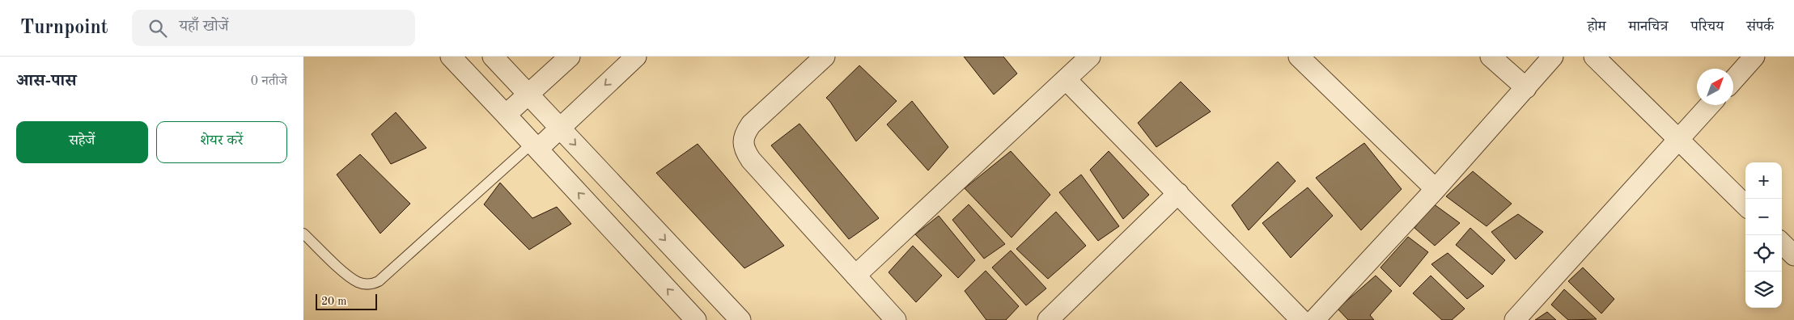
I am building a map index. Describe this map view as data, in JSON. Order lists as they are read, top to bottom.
{
  "scale_bar": "20 m",
  "north": "top right",
  "page": {
    "header": "Turnpoint",
    "search": "यहाँ खोजें",
    "nav": [
      "होम",
      "मानचित्र",
      "परिचय",
      "संपर्क"
    ],
    "heading": ["आस-पास", "0 नतीजे"],
    "buttons": ["सहेजें", "शेयर करें"],
    "map_buttons": ["+", "−"],
    "scale": "20 m"
  }
}
